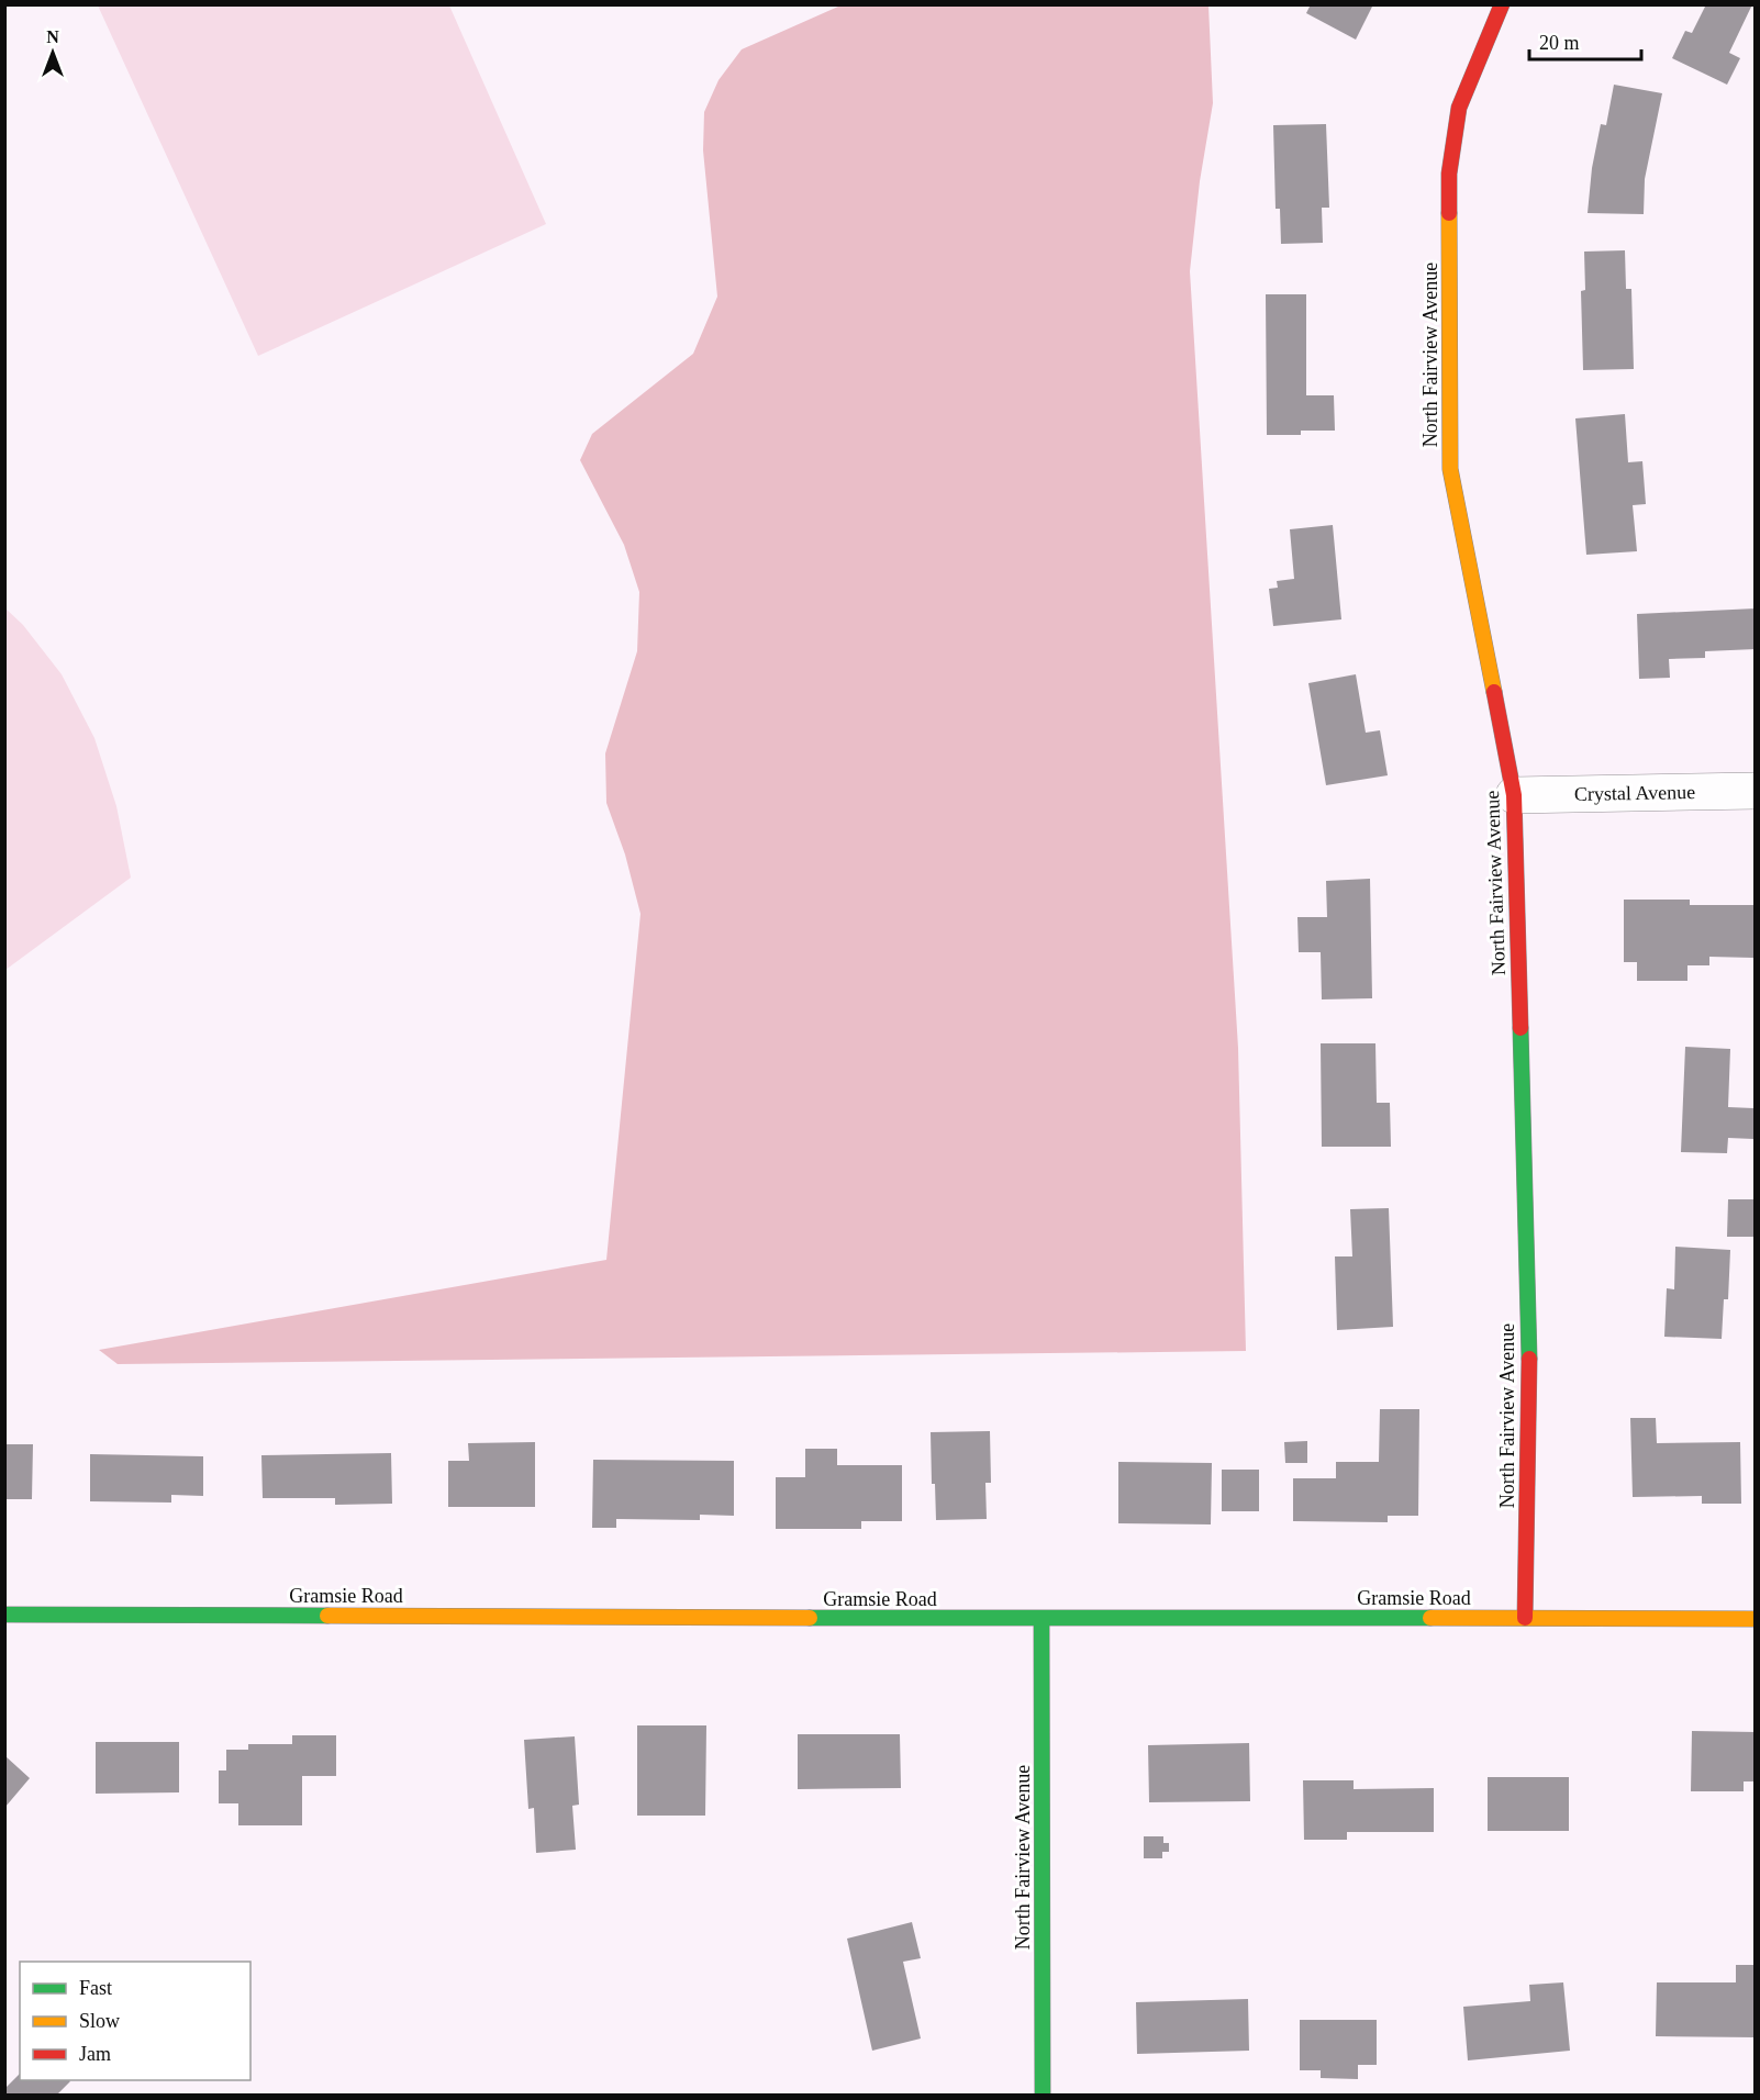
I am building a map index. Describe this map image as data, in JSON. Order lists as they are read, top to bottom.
{
  "streets": {
    "street": ["North Fairview Avenue", "Crystal Avenue", "Gramsie Road"]
  },
  "crossings": [
    ["North Fairview Avenue", "Crystal Avenue"],
    ["North Fairview Avenue", "Gramsie Road"]
  ],
  "legend": ["Fast", "Slow", "Jam"],
  "scale_bar": "20 m",
  "north": "top"
}
